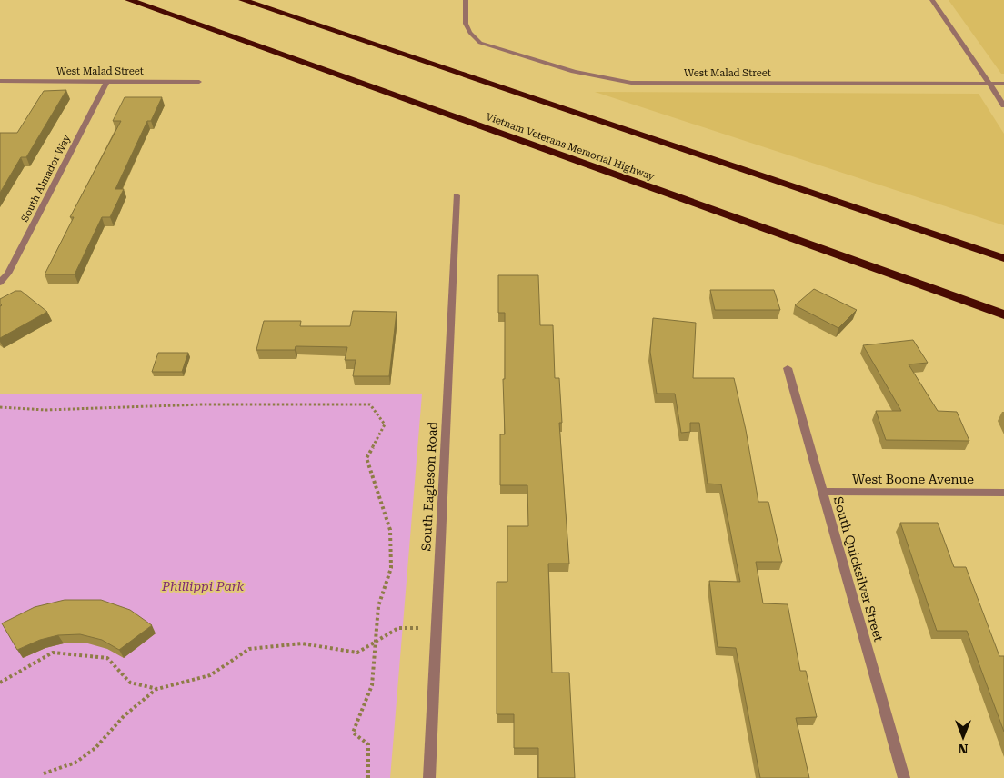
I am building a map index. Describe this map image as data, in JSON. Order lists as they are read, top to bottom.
{
  "streets": {
    "highway": ["Vietnam Veterans Memorial Highway"],
    "street": [
      "West Malad Street",
      "South Almador Way",
      "West Boone Avenue",
      "South Eagleson Road",
      "South Quicksilver Street"
    ]
  },
  "crossings": [
    ["West Malad Street", "South Almador Way"],
    ["West Boone Avenue", "South Quicksilver Street"]
  ],
  "parks": ["Phillippi Park"],
  "north": "bottom"
}
